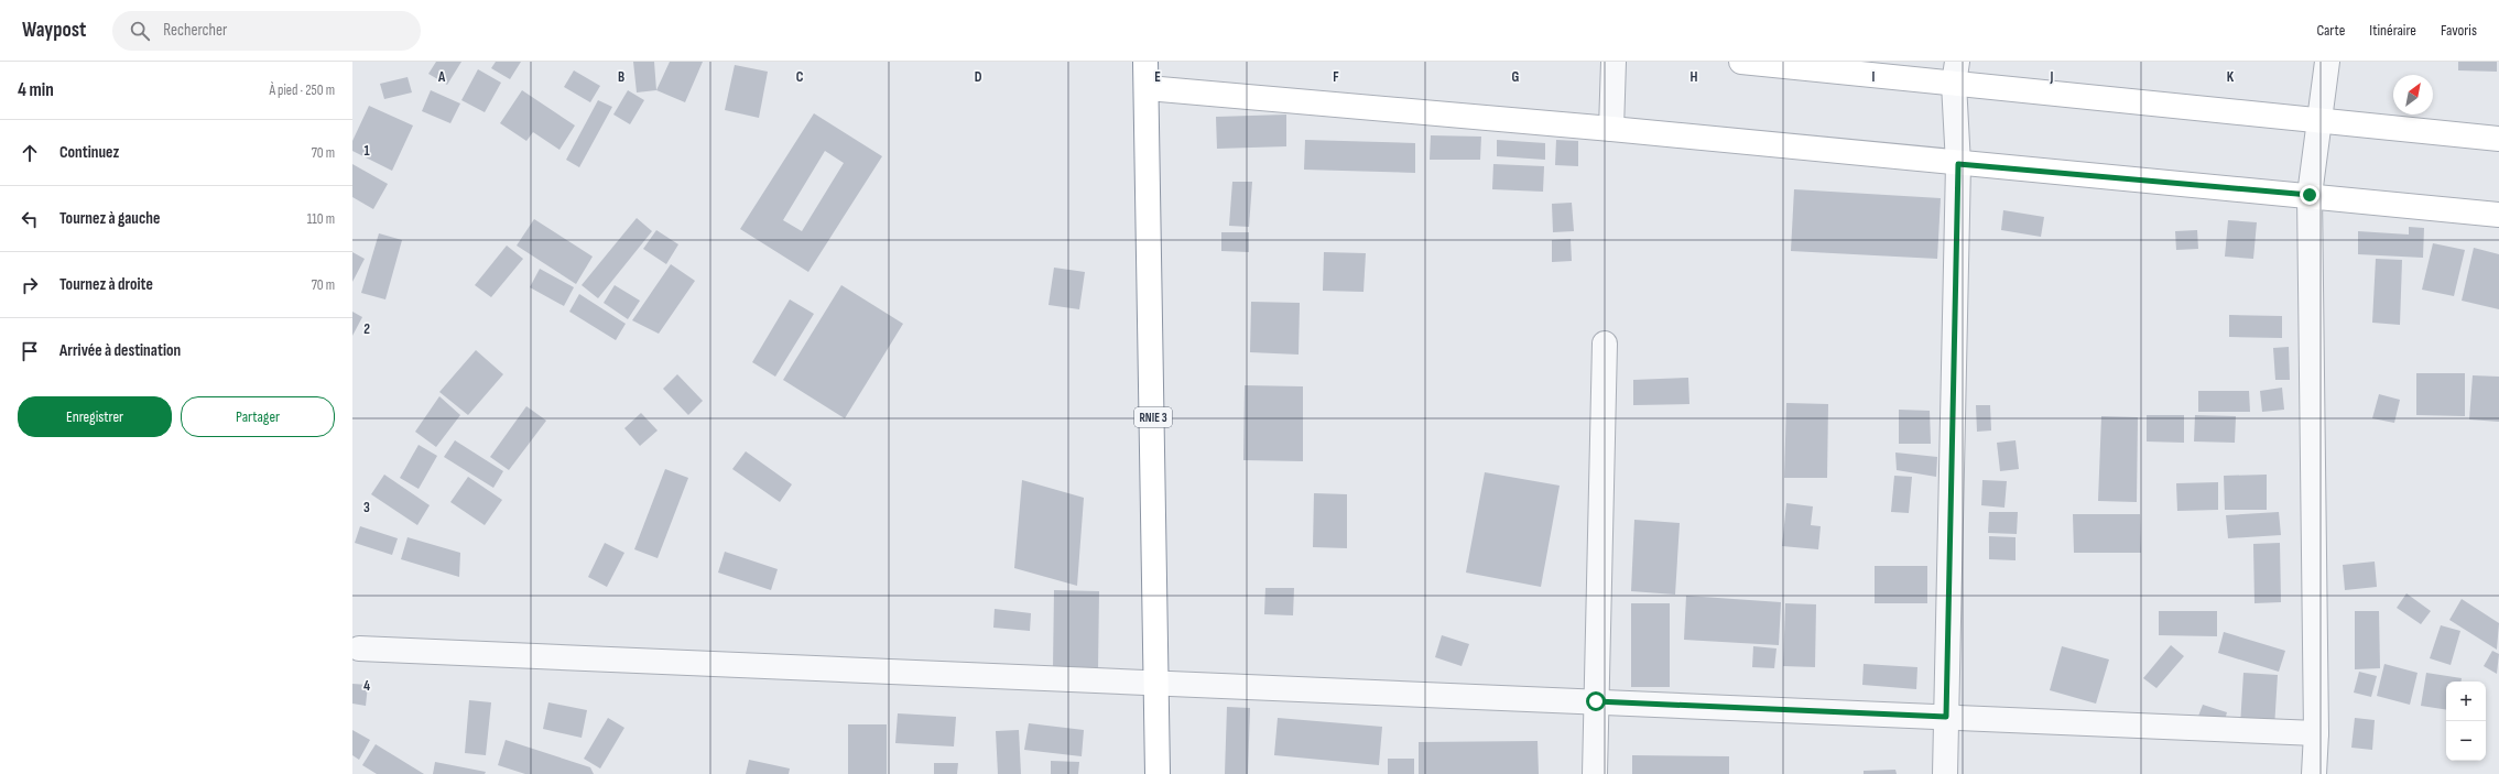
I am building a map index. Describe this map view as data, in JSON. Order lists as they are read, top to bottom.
{
  "streets": {
    "main road": ["RNIE 3"]
  },
  "north": "top right",
  "page": {
    "header": "Waypost",
    "search": "Rechercher",
    "nav": ["Carte", "Itinéraire", "Favoris"],
    "heading": ["4 min", "À pied · 250 m"],
    "list": [
      ["Continuez", "70 m"],
      ["Tournez à gauche", "110 m"],
      ["Tournez à droite", "70 m"],
      "Arrivée à destination"
    ],
    "buttons": ["Enregistrer", "Partager"],
    "map_buttons": ["+", "−"]
  },
  "grid": {
    "columns": [
      "A",
      "B",
      "C",
      "D",
      "E",
      "F",
      "G",
      "H",
      "I",
      "J",
      "K"
    ],
    "rows": [
      "1",
      "2",
      "3",
      "4"
    ]
  }
}
